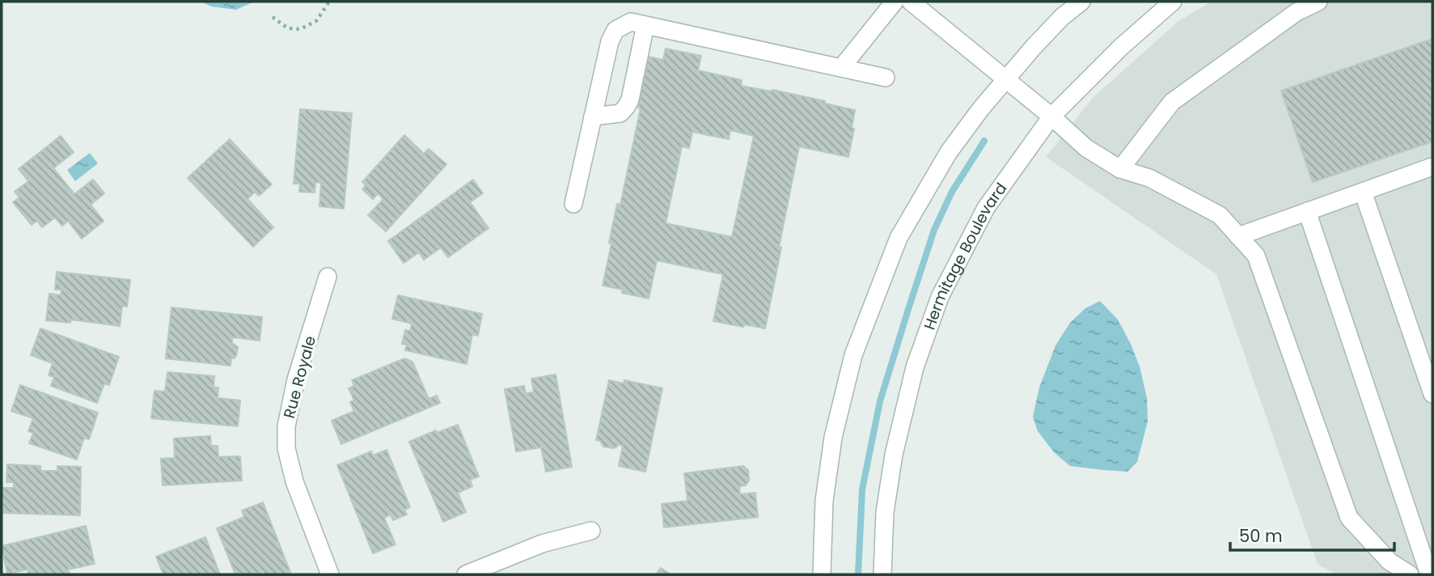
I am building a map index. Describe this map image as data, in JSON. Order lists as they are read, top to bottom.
{
  "streets": {
    "street": ["Hermitage Boulevard", "Rue Royale"]
  },
  "scale_bar": "50 m"
}
